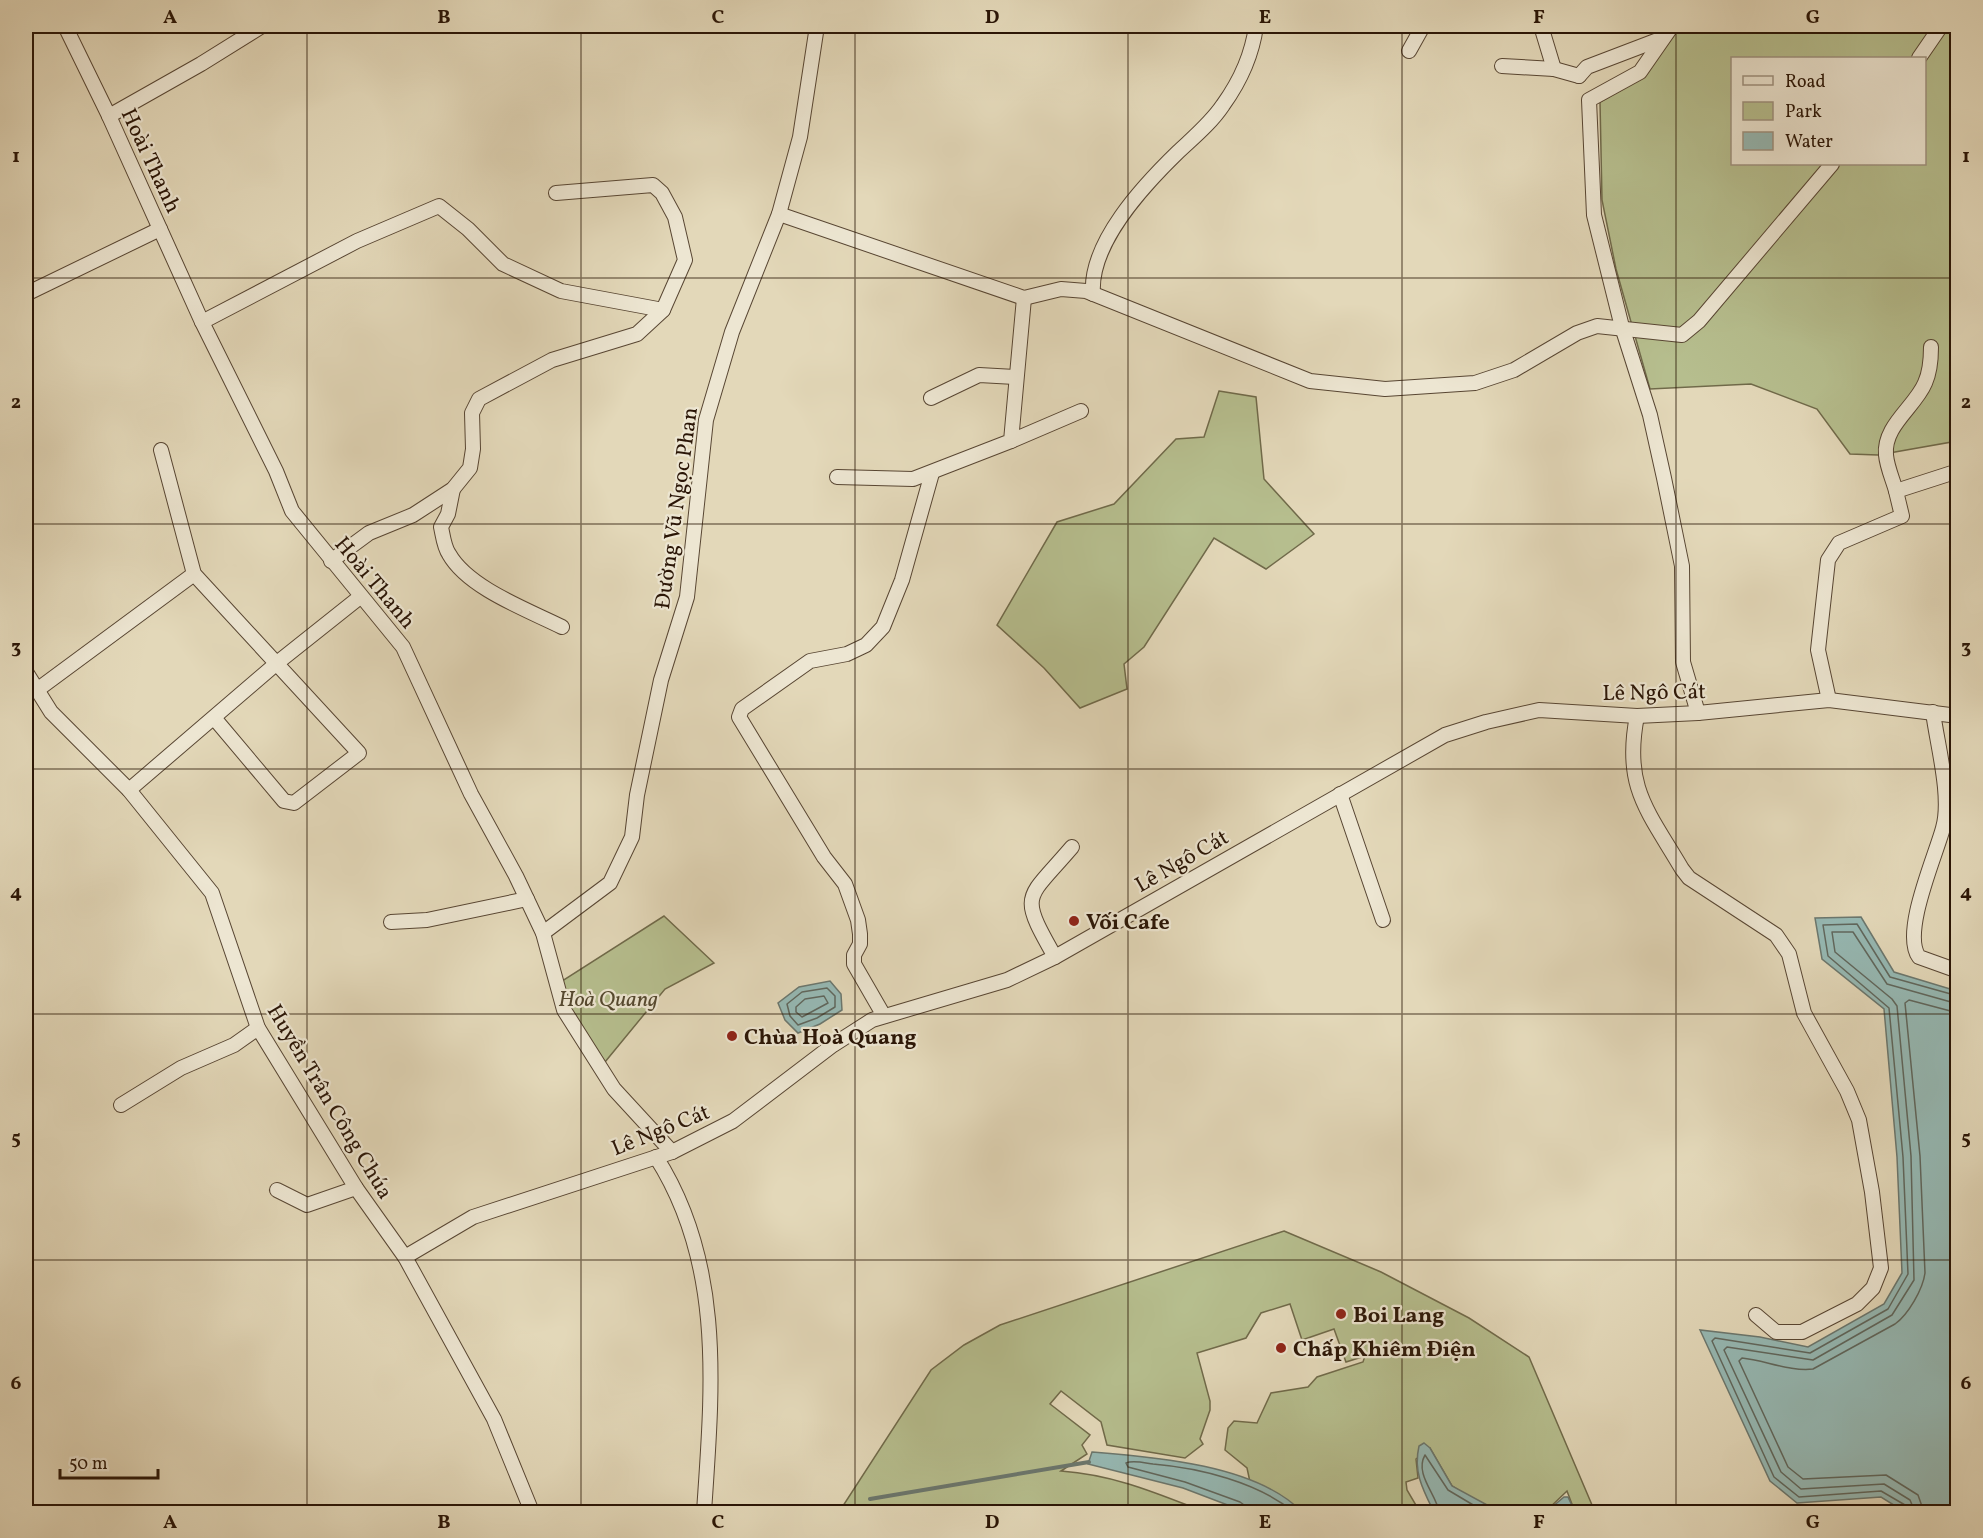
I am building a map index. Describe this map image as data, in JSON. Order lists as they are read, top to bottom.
{
  "streets": {
    "street": [
      "Hoài Thanh",
      "Đường Vũ Ngọc Phan",
      "Lê Ngô Cát",
      "Huyền Trân Công Chúa"
    ]
  },
  "crossings": [
    ["Hoài Thanh", "Đường Vũ Ngọc Phan"],
    ["Hoài Thanh", "Lê Ngô Cát"],
    ["Lê Ngô Cát", "Huyền Trân Công Chúa"]
  ],
  "parks": ["Hoà Quang"],
  "places": [
    "Vối Cafe",
    "Chùa Hoà Quang",
    "Boi Lang",
    "Chấp Khiêm Điện"
  ],
  "legend": ["Road", "Park", "Water"],
  "scale_bar": "50 m",
  "grid": {
    "columns": [
      "A",
      "B",
      "C",
      "D",
      "E",
      "F",
      "G"
    ],
    "rows": [
      "1",
      "2",
      "3",
      "4",
      "5",
      "6"
    ]
  }
}
